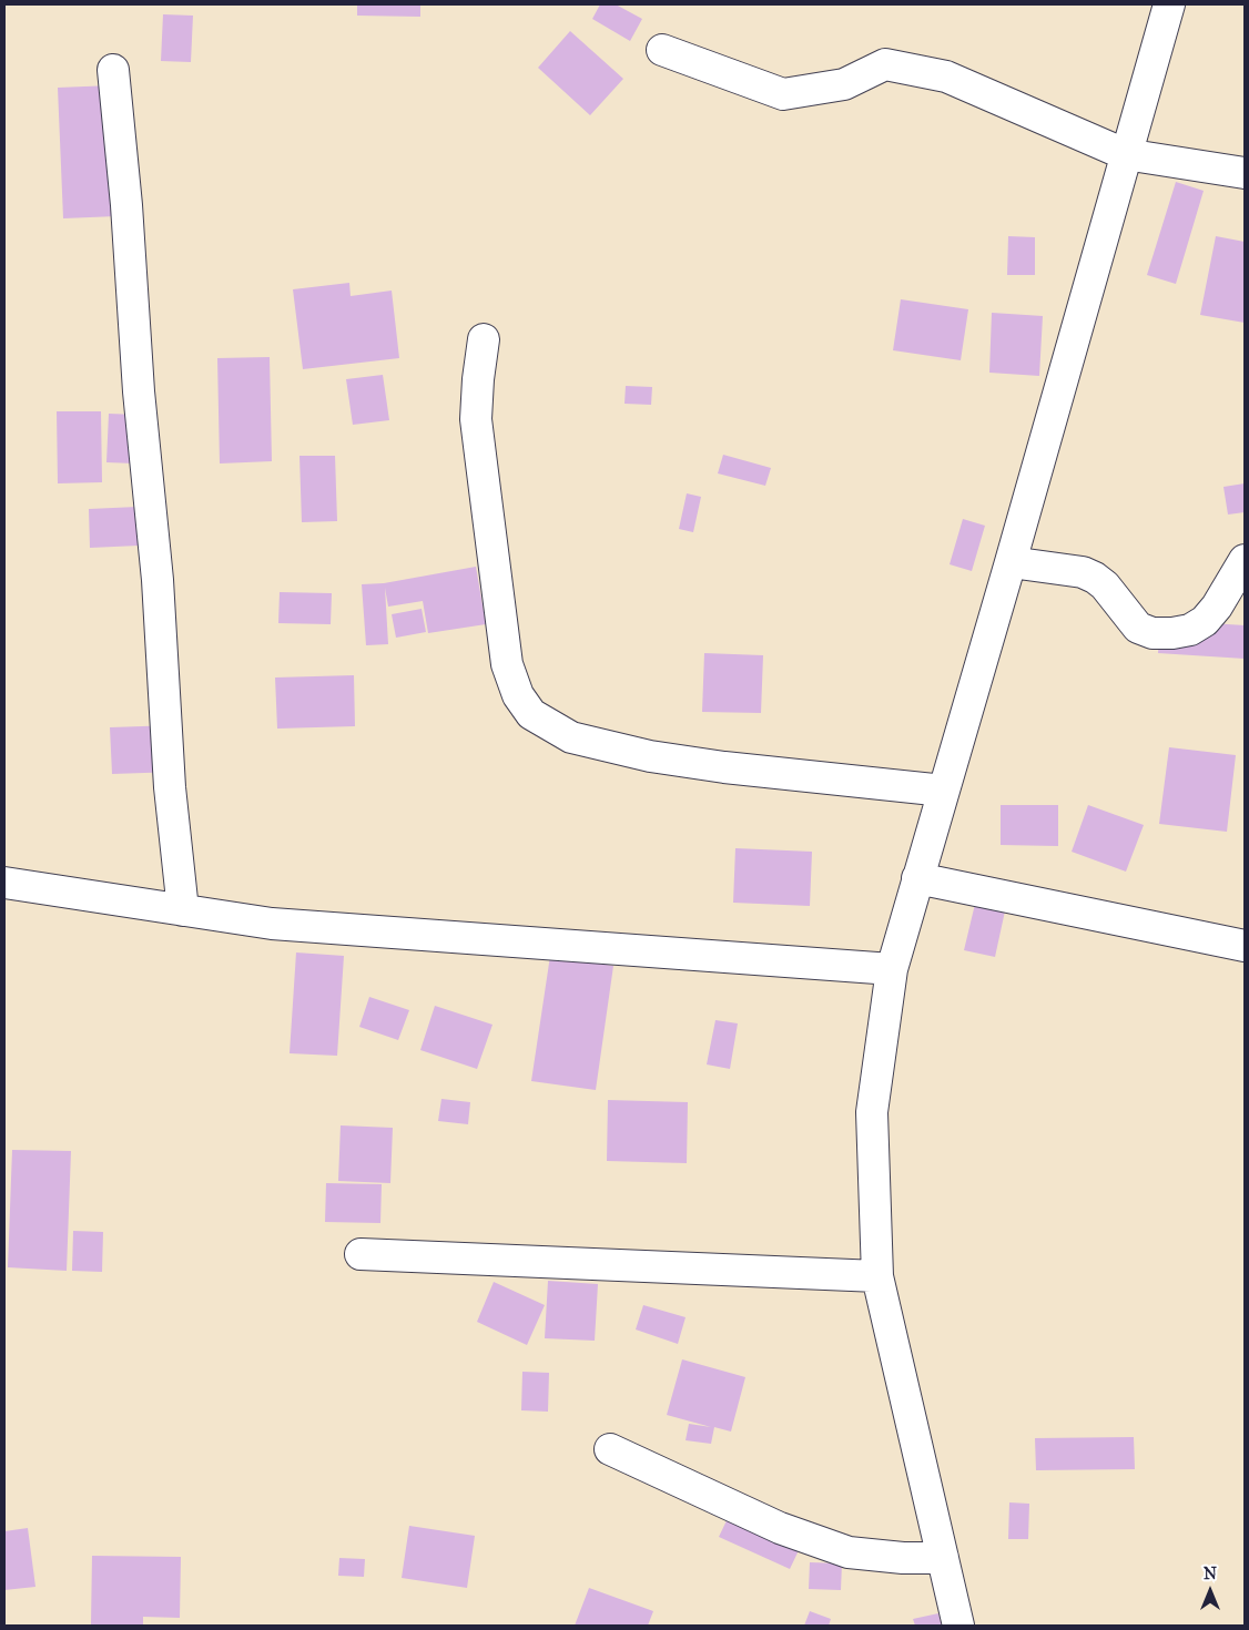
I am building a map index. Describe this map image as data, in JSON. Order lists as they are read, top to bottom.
{
  "north": "top"
}
